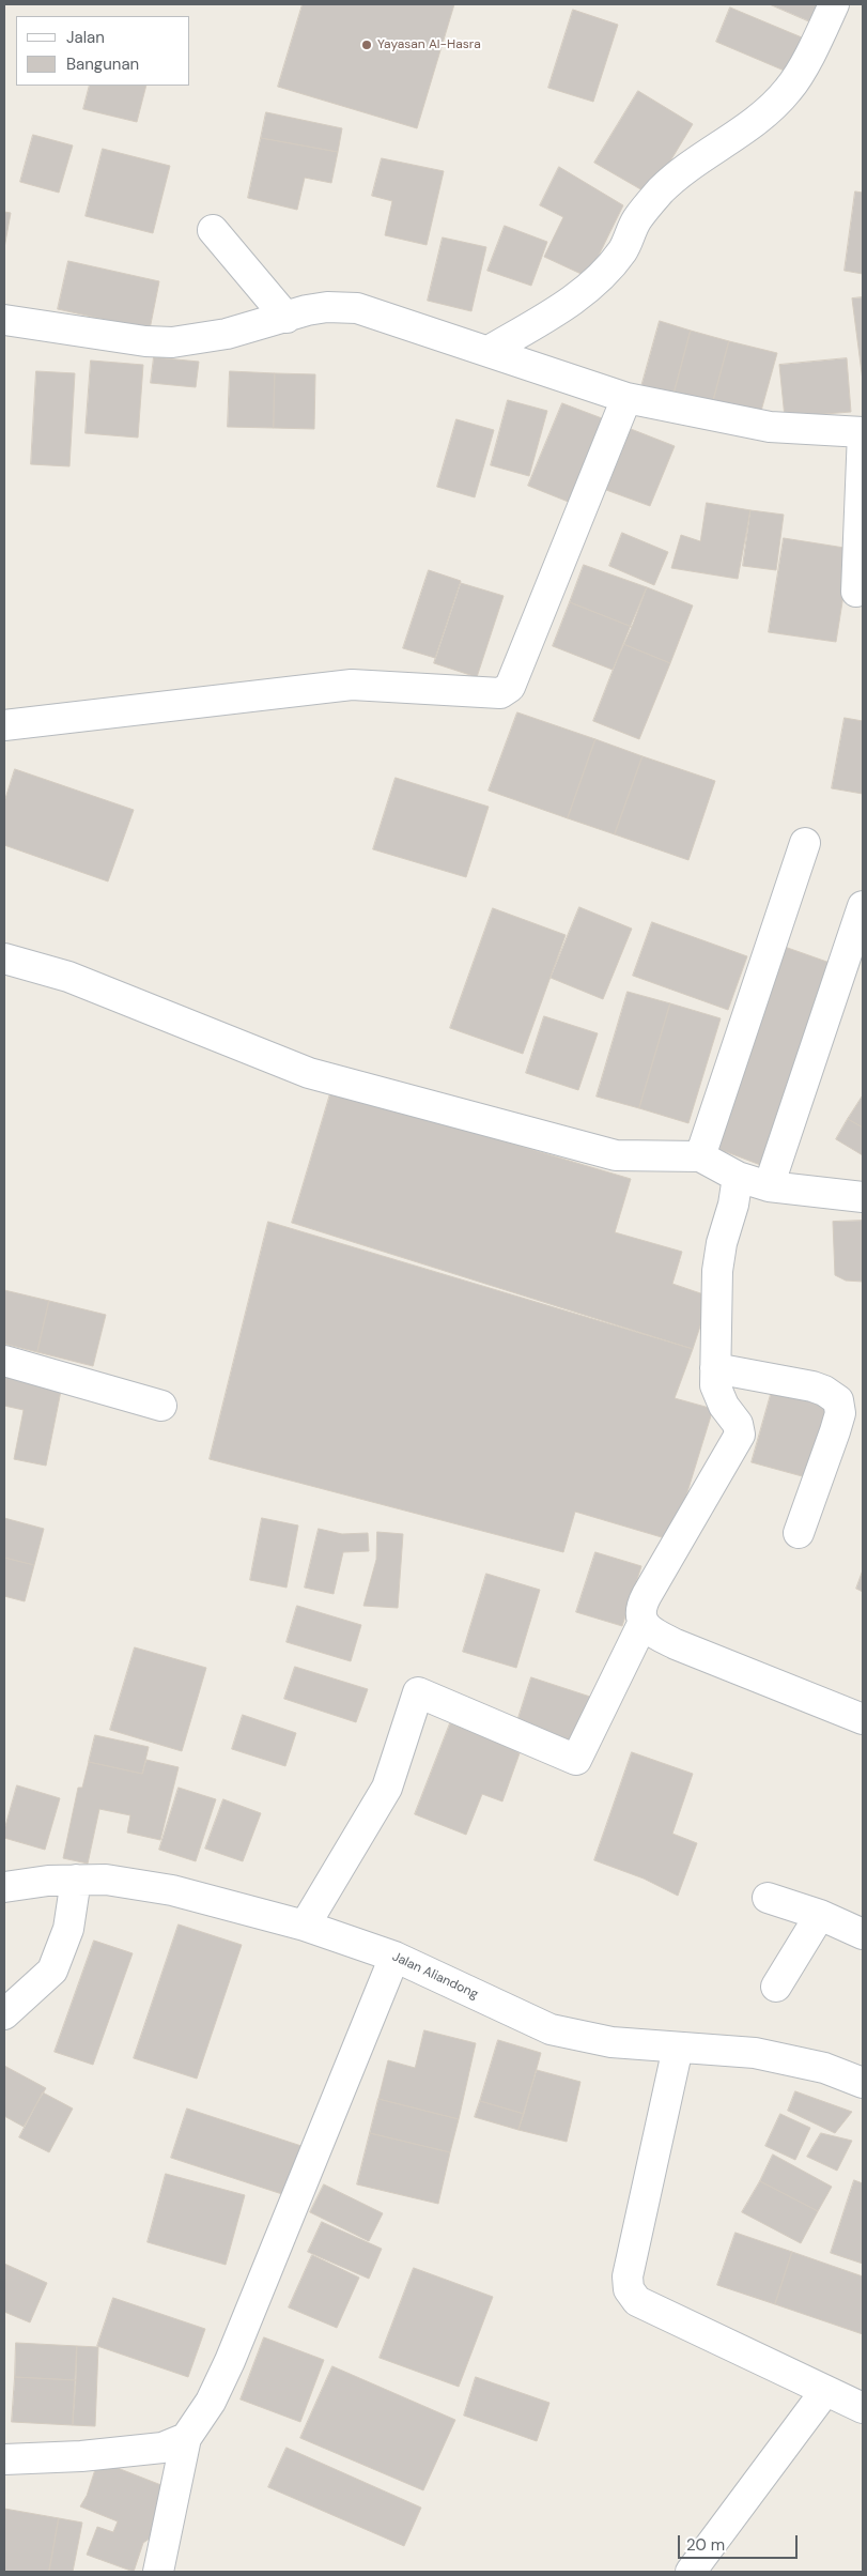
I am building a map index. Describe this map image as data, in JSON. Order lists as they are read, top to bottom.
{
  "streets": {
    "street": ["Jalan Aliandong"]
  },
  "places": ["Yayasan Al-Hasra"],
  "legend": ["Jalan", "Bangunan"],
  "scale_bar": "20 m"
}
